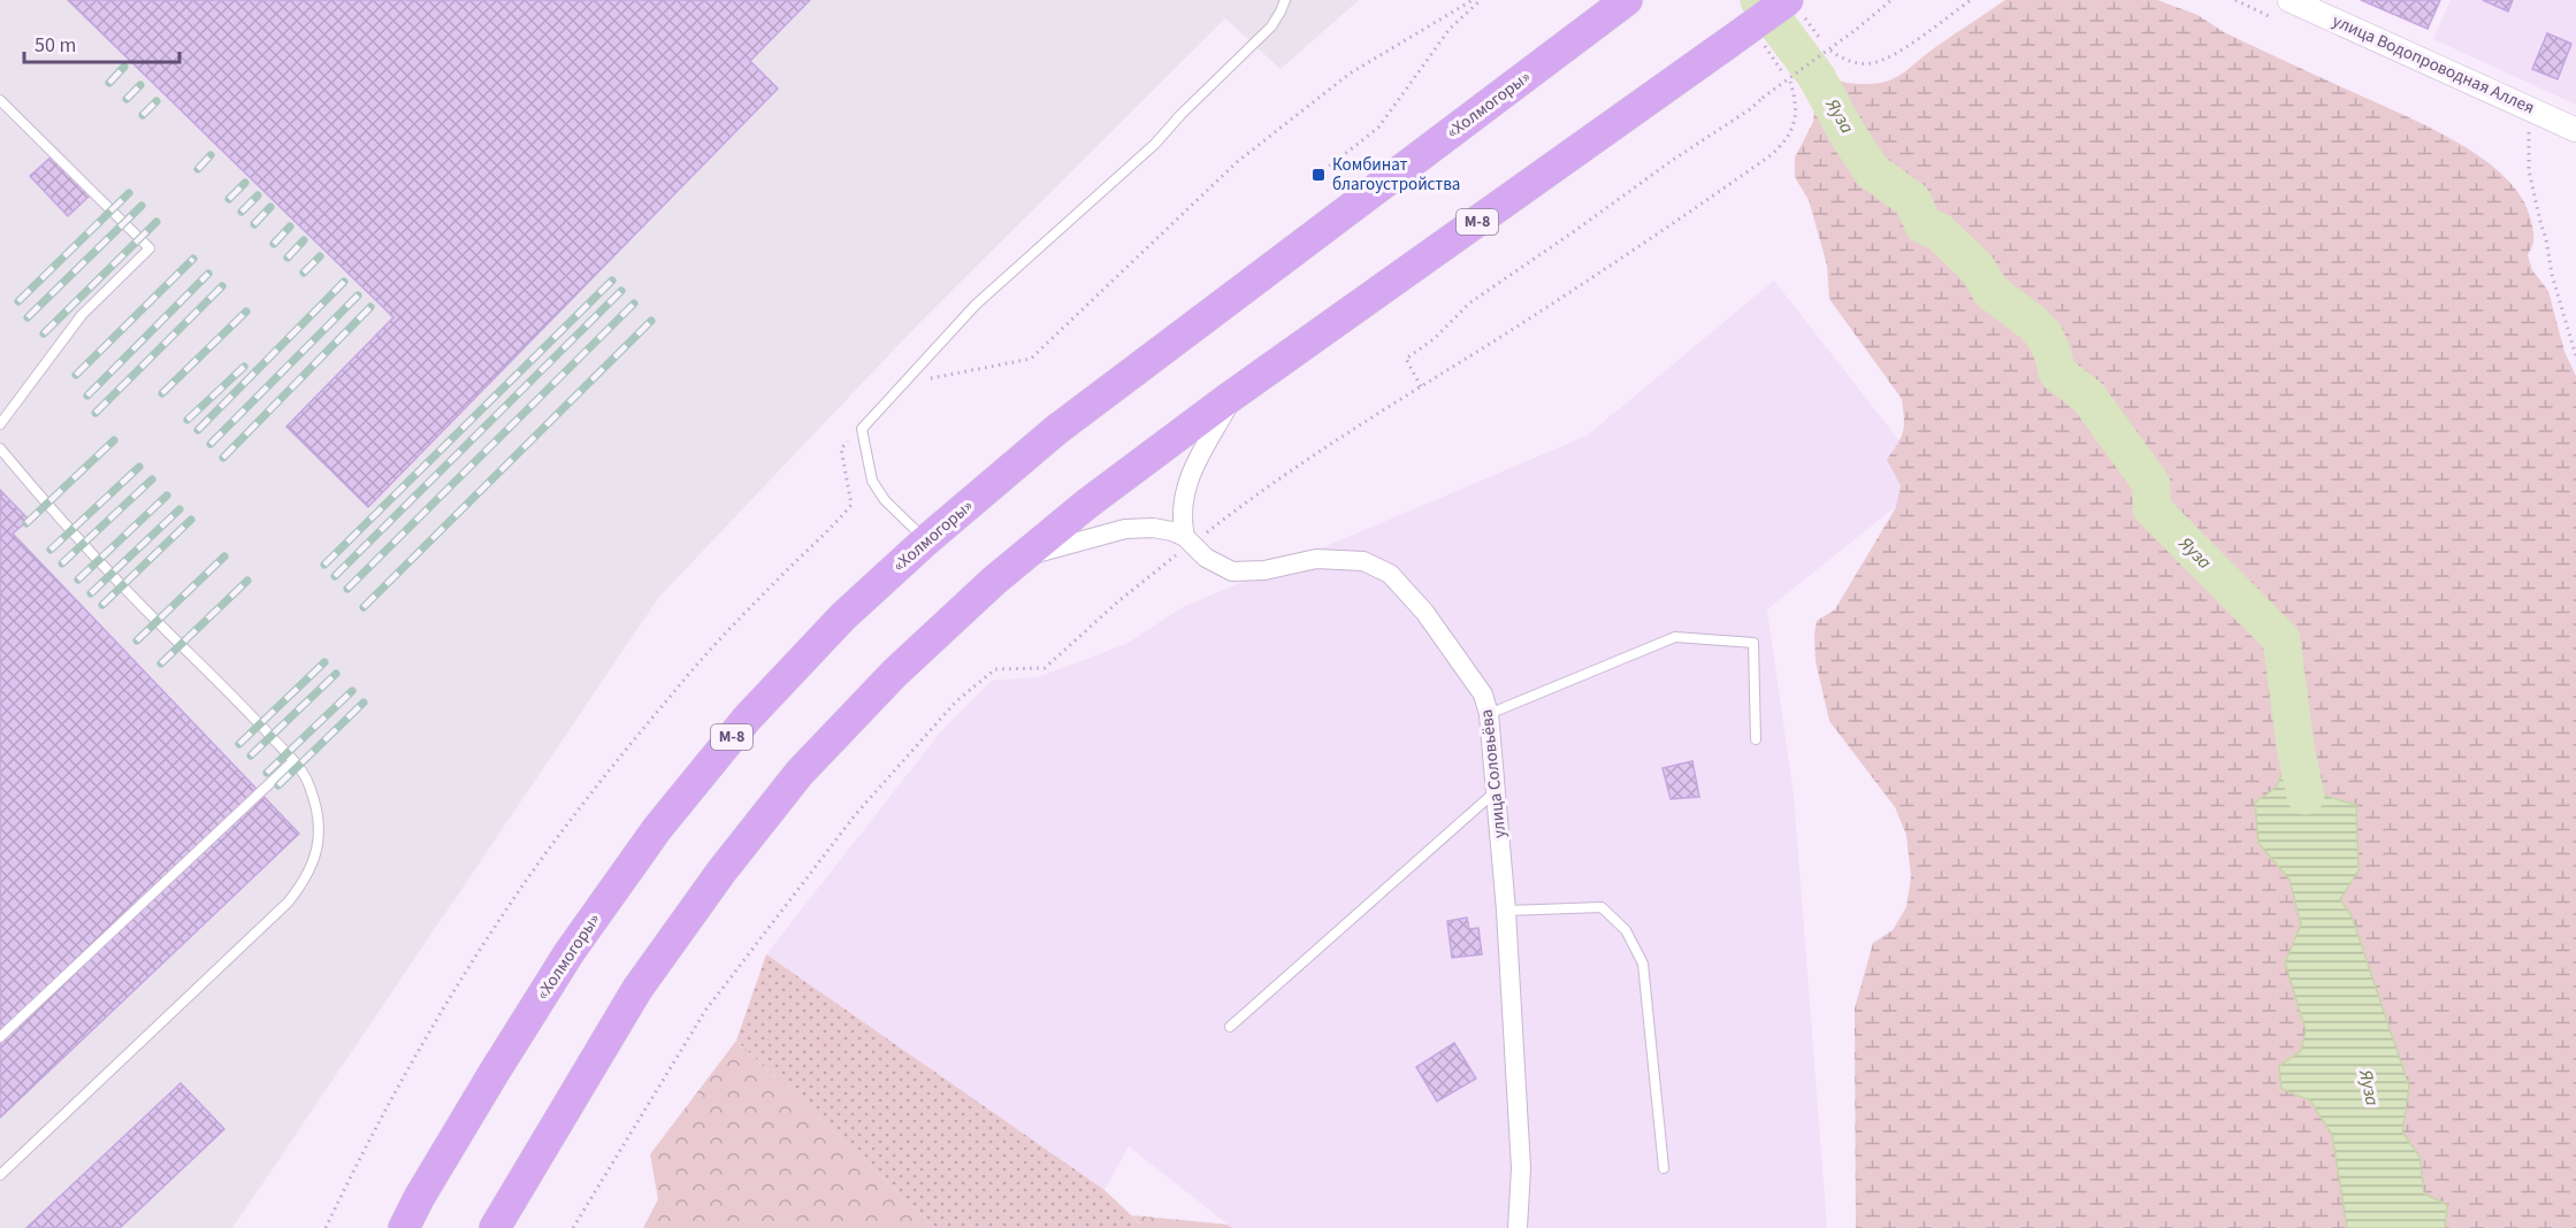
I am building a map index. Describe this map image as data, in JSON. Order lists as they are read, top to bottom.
{
  "streets": {
    "highway": ["«Холмогоры»", "М-8"],
    "street": ["улица Водопроводная Аллея", "улица Соловьёва"]
  },
  "crossings": [
    ["М-8", "улица Соловьёва"]
  ],
  "water": ["Яуза"],
  "places": {
    "transit": ["Комбинат благоустройства"]
  },
  "scale_bar": "50 m"
}
